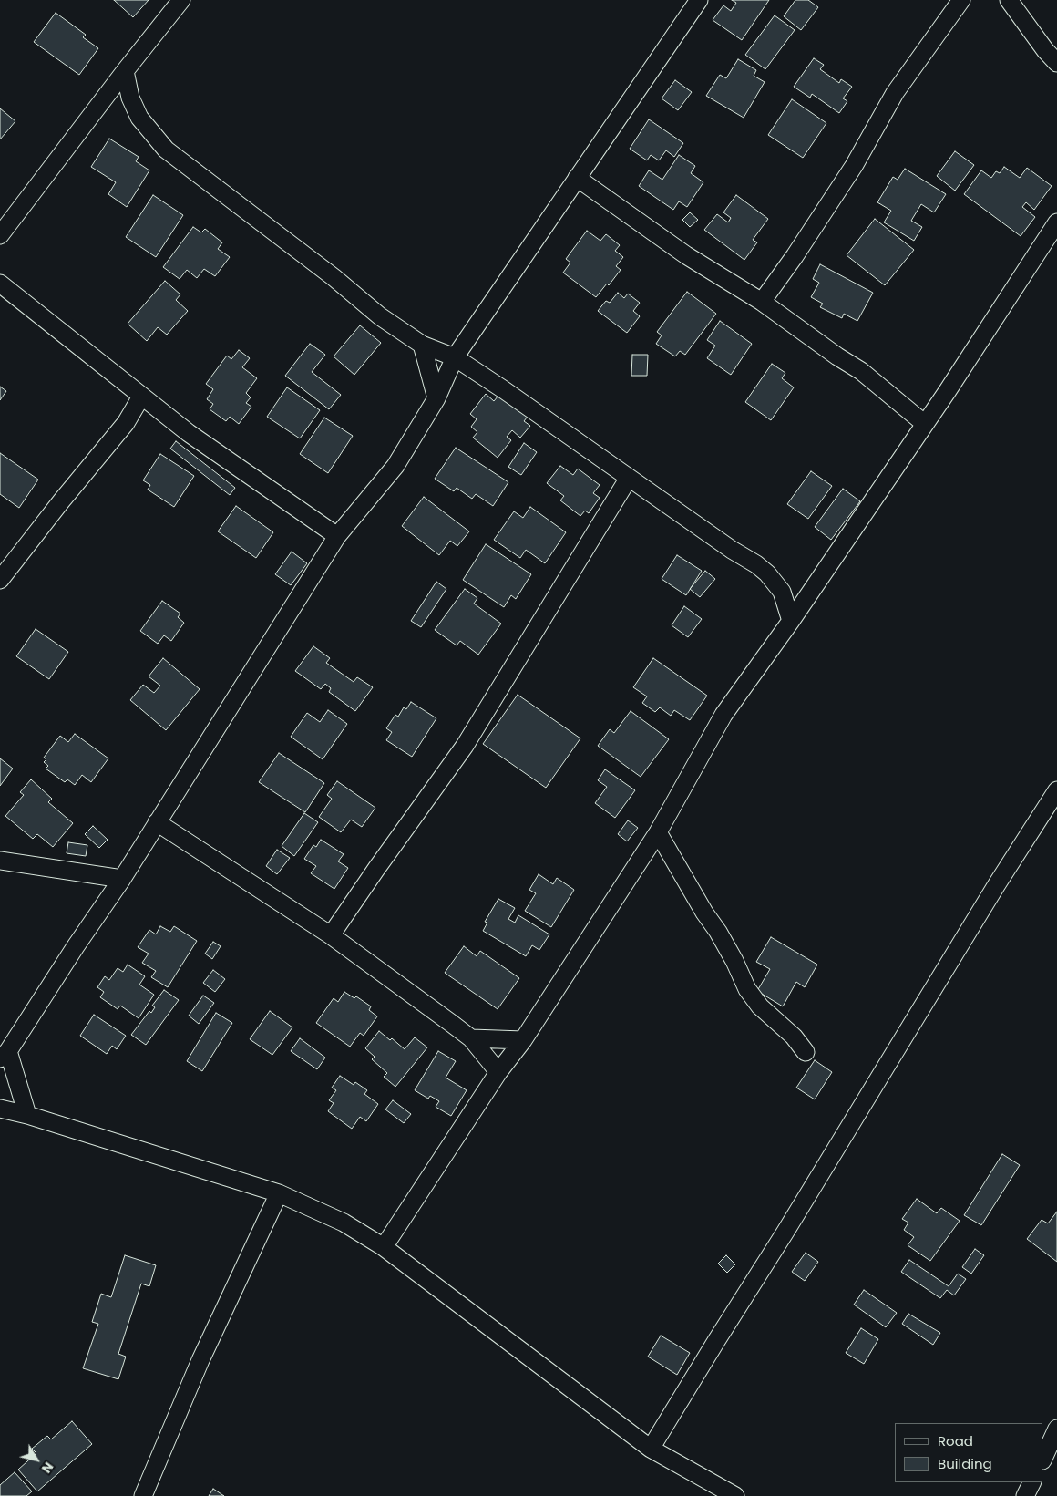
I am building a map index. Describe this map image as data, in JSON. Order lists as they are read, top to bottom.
{
  "legend": ["Road", "Building"],
  "north": "bottom right"
}
